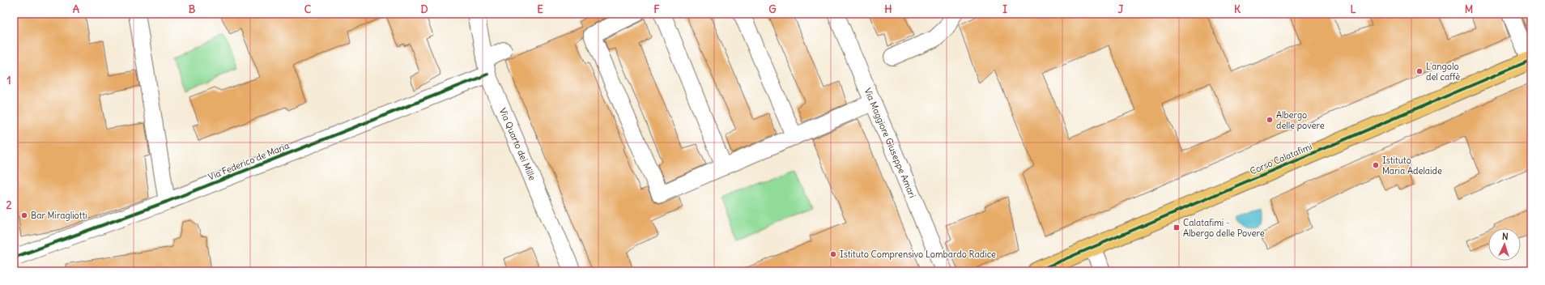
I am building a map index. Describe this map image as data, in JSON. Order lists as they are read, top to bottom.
{
  "streets": {
    "main road": ["Corso Calatafimi"],
    "street": ["Via Maggiore Giuseppe Amari", "Via Quarto dei Mille", "Via Federico de Maria"]
  },
  "crossings": [
    ["Via Quarto dei Mille", "Via Federico de Maria"]
  ],
  "places": {
    "other": [
      "L'angolo del caffè",
      "Albergo delle povere",
      "Istituto Maria Adelaide",
      "Bar Miragliotti",
      "Istituto Comprensivo Lombardo Radice"
    ],
    "transit": ["Calatafimi - Albergo delle Povere"]
  },
  "north": "top",
  "grid": {
    "columns": [
      "A",
      "B",
      "C",
      "D",
      "E",
      "F",
      "G",
      "H",
      "I",
      "J",
      "K",
      "L",
      "M"
    ],
    "rows": ["1", "2"]
  }
}
